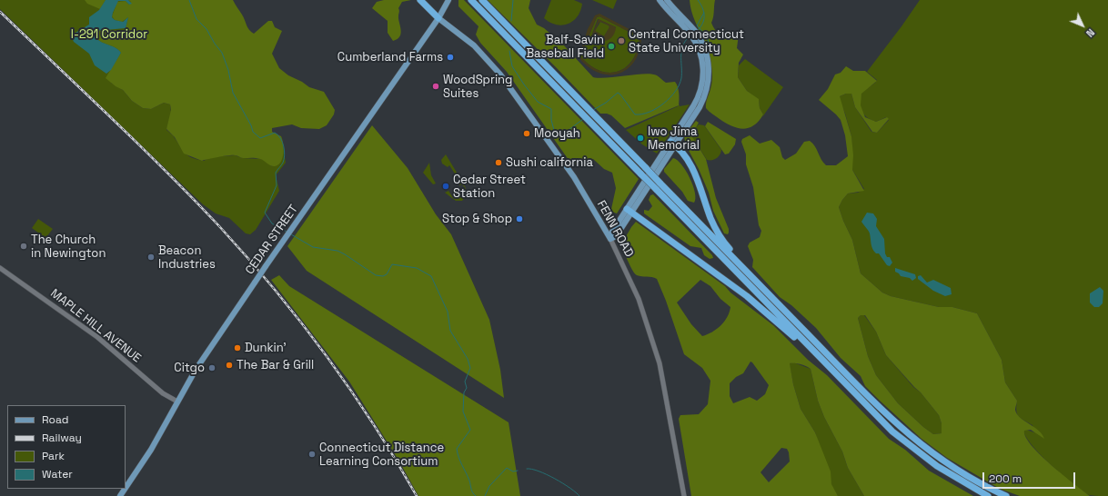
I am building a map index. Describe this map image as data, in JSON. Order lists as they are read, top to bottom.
{
  "streets": {
    "main road": ["FENN ROAD", "CEDAR STREET"],
    "street": ["MAPLE HILL AVENUE"]
  },
  "crossings": [
    ["FENN ROAD", "CEDAR STREET"],
    ["CEDAR STREET", "MAPLE HILL AVENUE"]
  ],
  "parks": ["I-291 Corridor"],
  "places": [
    "Central Connecticut State University",
    "Balf-Savin Baseball Field",
    "Cumberland Farms",
    "WoodSpring Suites",
    "Mooyah",
    "Iwo Jima Memorial",
    "Sushi california",
    "Cedar Street Station",
    "Stop & Shop",
    "The Church in Newington",
    "Beacon Industries",
    "Dunkin'",
    "The Bar & Grill",
    "Citgo",
    "Connecticut Distance Learning Consortium"
  ],
  "legend": [
    "Road",
    "Railway",
    "Park",
    "Water"
  ],
  "scale_bar": "200 m",
  "north": "bottom right"
}
